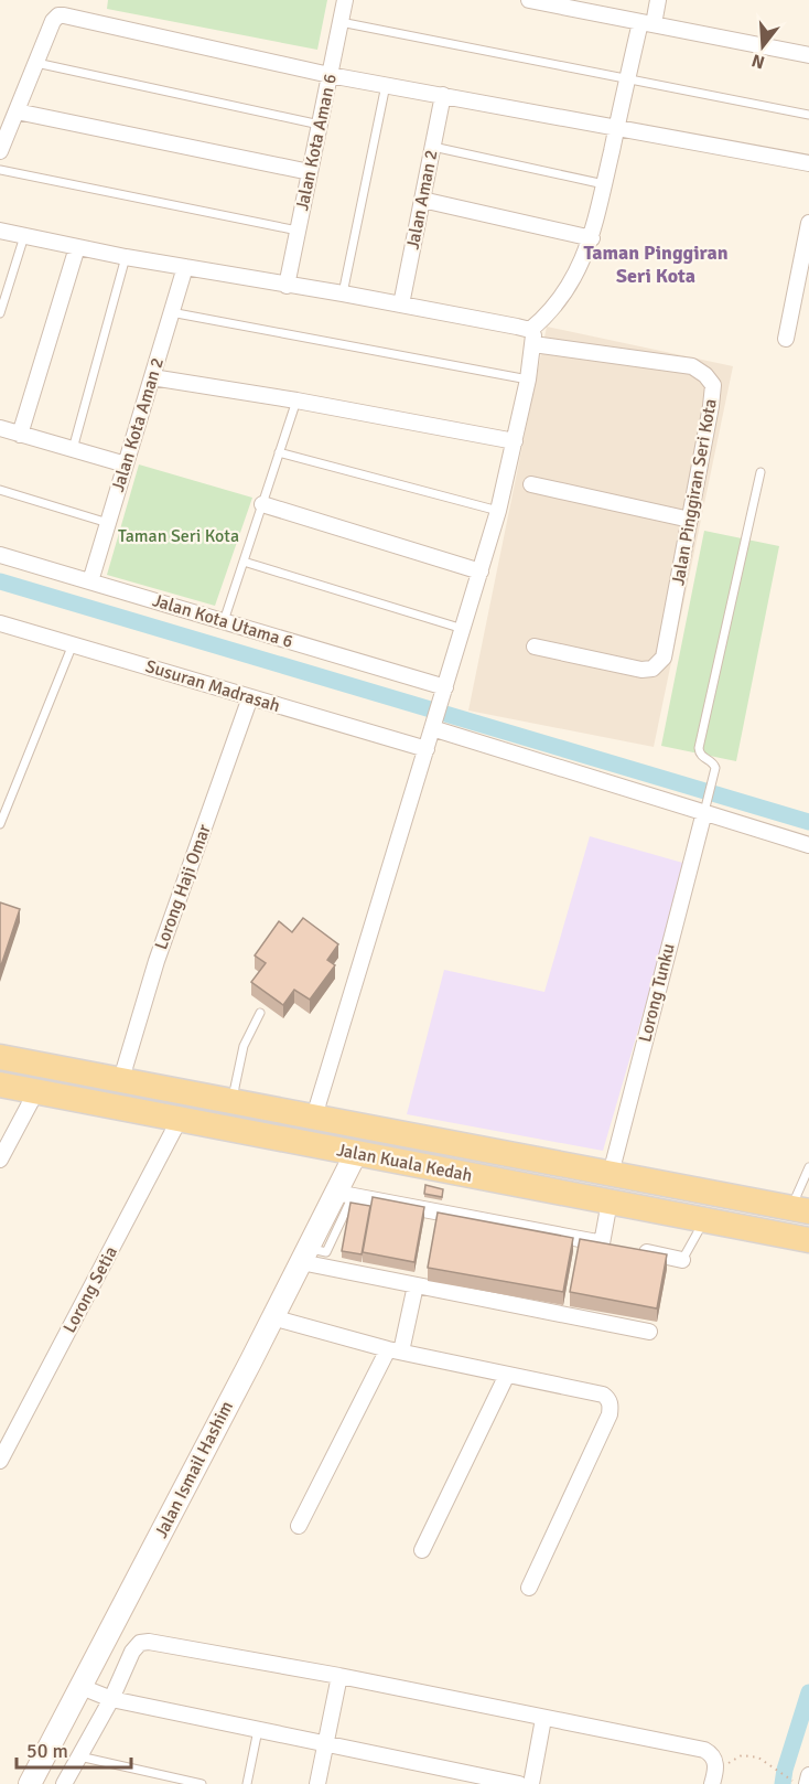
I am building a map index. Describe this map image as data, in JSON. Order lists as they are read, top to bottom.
{
  "streets": {
    "main road": ["Jalan Kuala Kedah"],
    "street": [
      "Jalan Kota Aman 6",
      "Jalan Aman 2",
      "Jalan Kota Aman 2",
      "Jalan Pinggiran Seri Kota",
      "Jalan Kota Utama 6",
      "Susuran Madrasah",
      "Lorong Haji Omar",
      "Lorong Tunku",
      "Lorong Setia",
      "Jalan Ismail Hashim"
    ]
  },
  "crossings": [
    ["Jalan Kota Aman 6", "Jalan Pinggiran Seri Kota"],
    ["Jalan Aman 2", "Jalan Pinggiran Seri Kota"],
    ["Jalan Kota Aman 2", "Jalan Pinggiran Seri Kota"],
    ["Jalan Kota Aman 2", "Jalan Kota Utama 6"],
    ["Susuran Madrasah", "Lorong Haji Omar"],
    ["Lorong Haji Omar", "Jalan Kuala Kedah"],
    ["Lorong Tunku", "Jalan Kuala Kedah"],
    ["Jalan Kuala Kedah", "Lorong Setia"],
    ["Jalan Kuala Kedah", "Jalan Ismail Hashim"]
  ],
  "districts": ["Taman Pinggiran Seri Kota"],
  "parks": ["Taman Seri Kota"],
  "scale_bar": "50 m",
  "north": "bottom"
}
